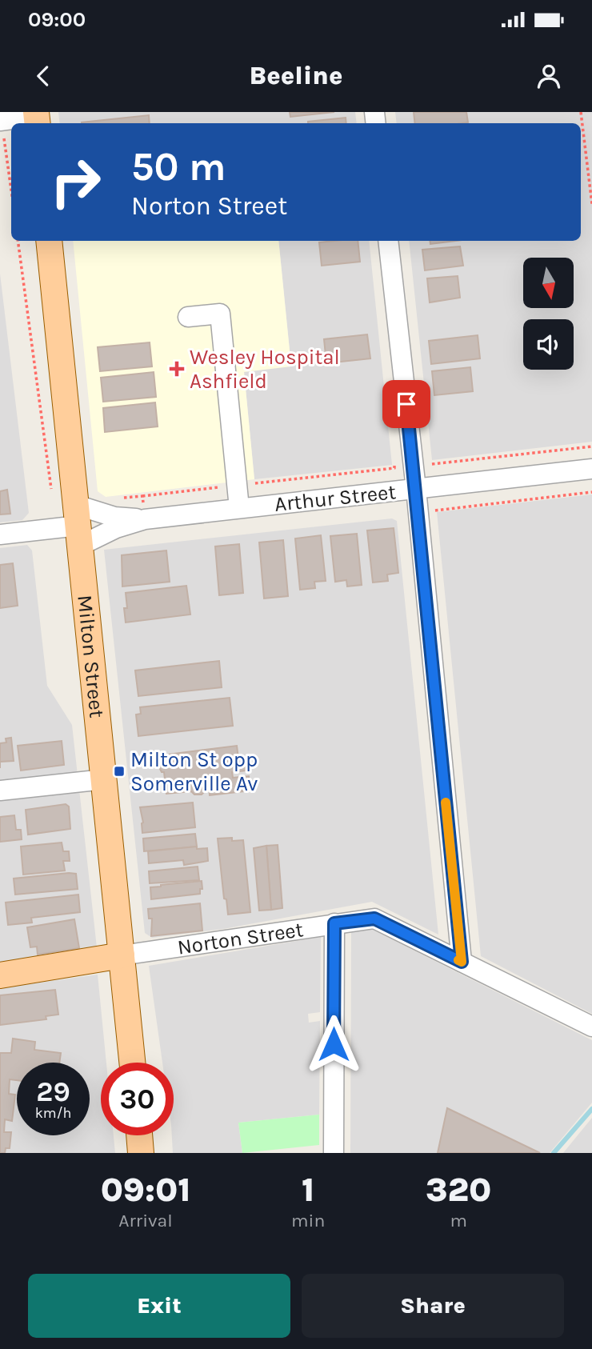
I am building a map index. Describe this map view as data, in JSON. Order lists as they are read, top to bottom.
{
  "streets": {
    "main road": ["Milton Street", "Norton Street"],
    "street": ["Arthur Street"]
  },
  "crossings": [
    ["Arthur Street", "Milton Street"],
    ["Milton Street", "Norton Street"]
  ],
  "places": {
    "health": ["Wesley Hospital Ashfield"],
    "transit": ["Milton St opp Somerville Av"]
  },
  "north": "bottom",
  "page": {
    "status": "09:00",
    "header": "Beeline",
    "turn": ["50 m", "Norton Street"],
    "speed": "29 km/h",
    "limit": "30",
    "eta": [
      "09:01",
      "Arrival",
      "1",
      "min",
      "320",
      "m"
    ],
    "buttons": ["Exit", "Share"]
  }
}
